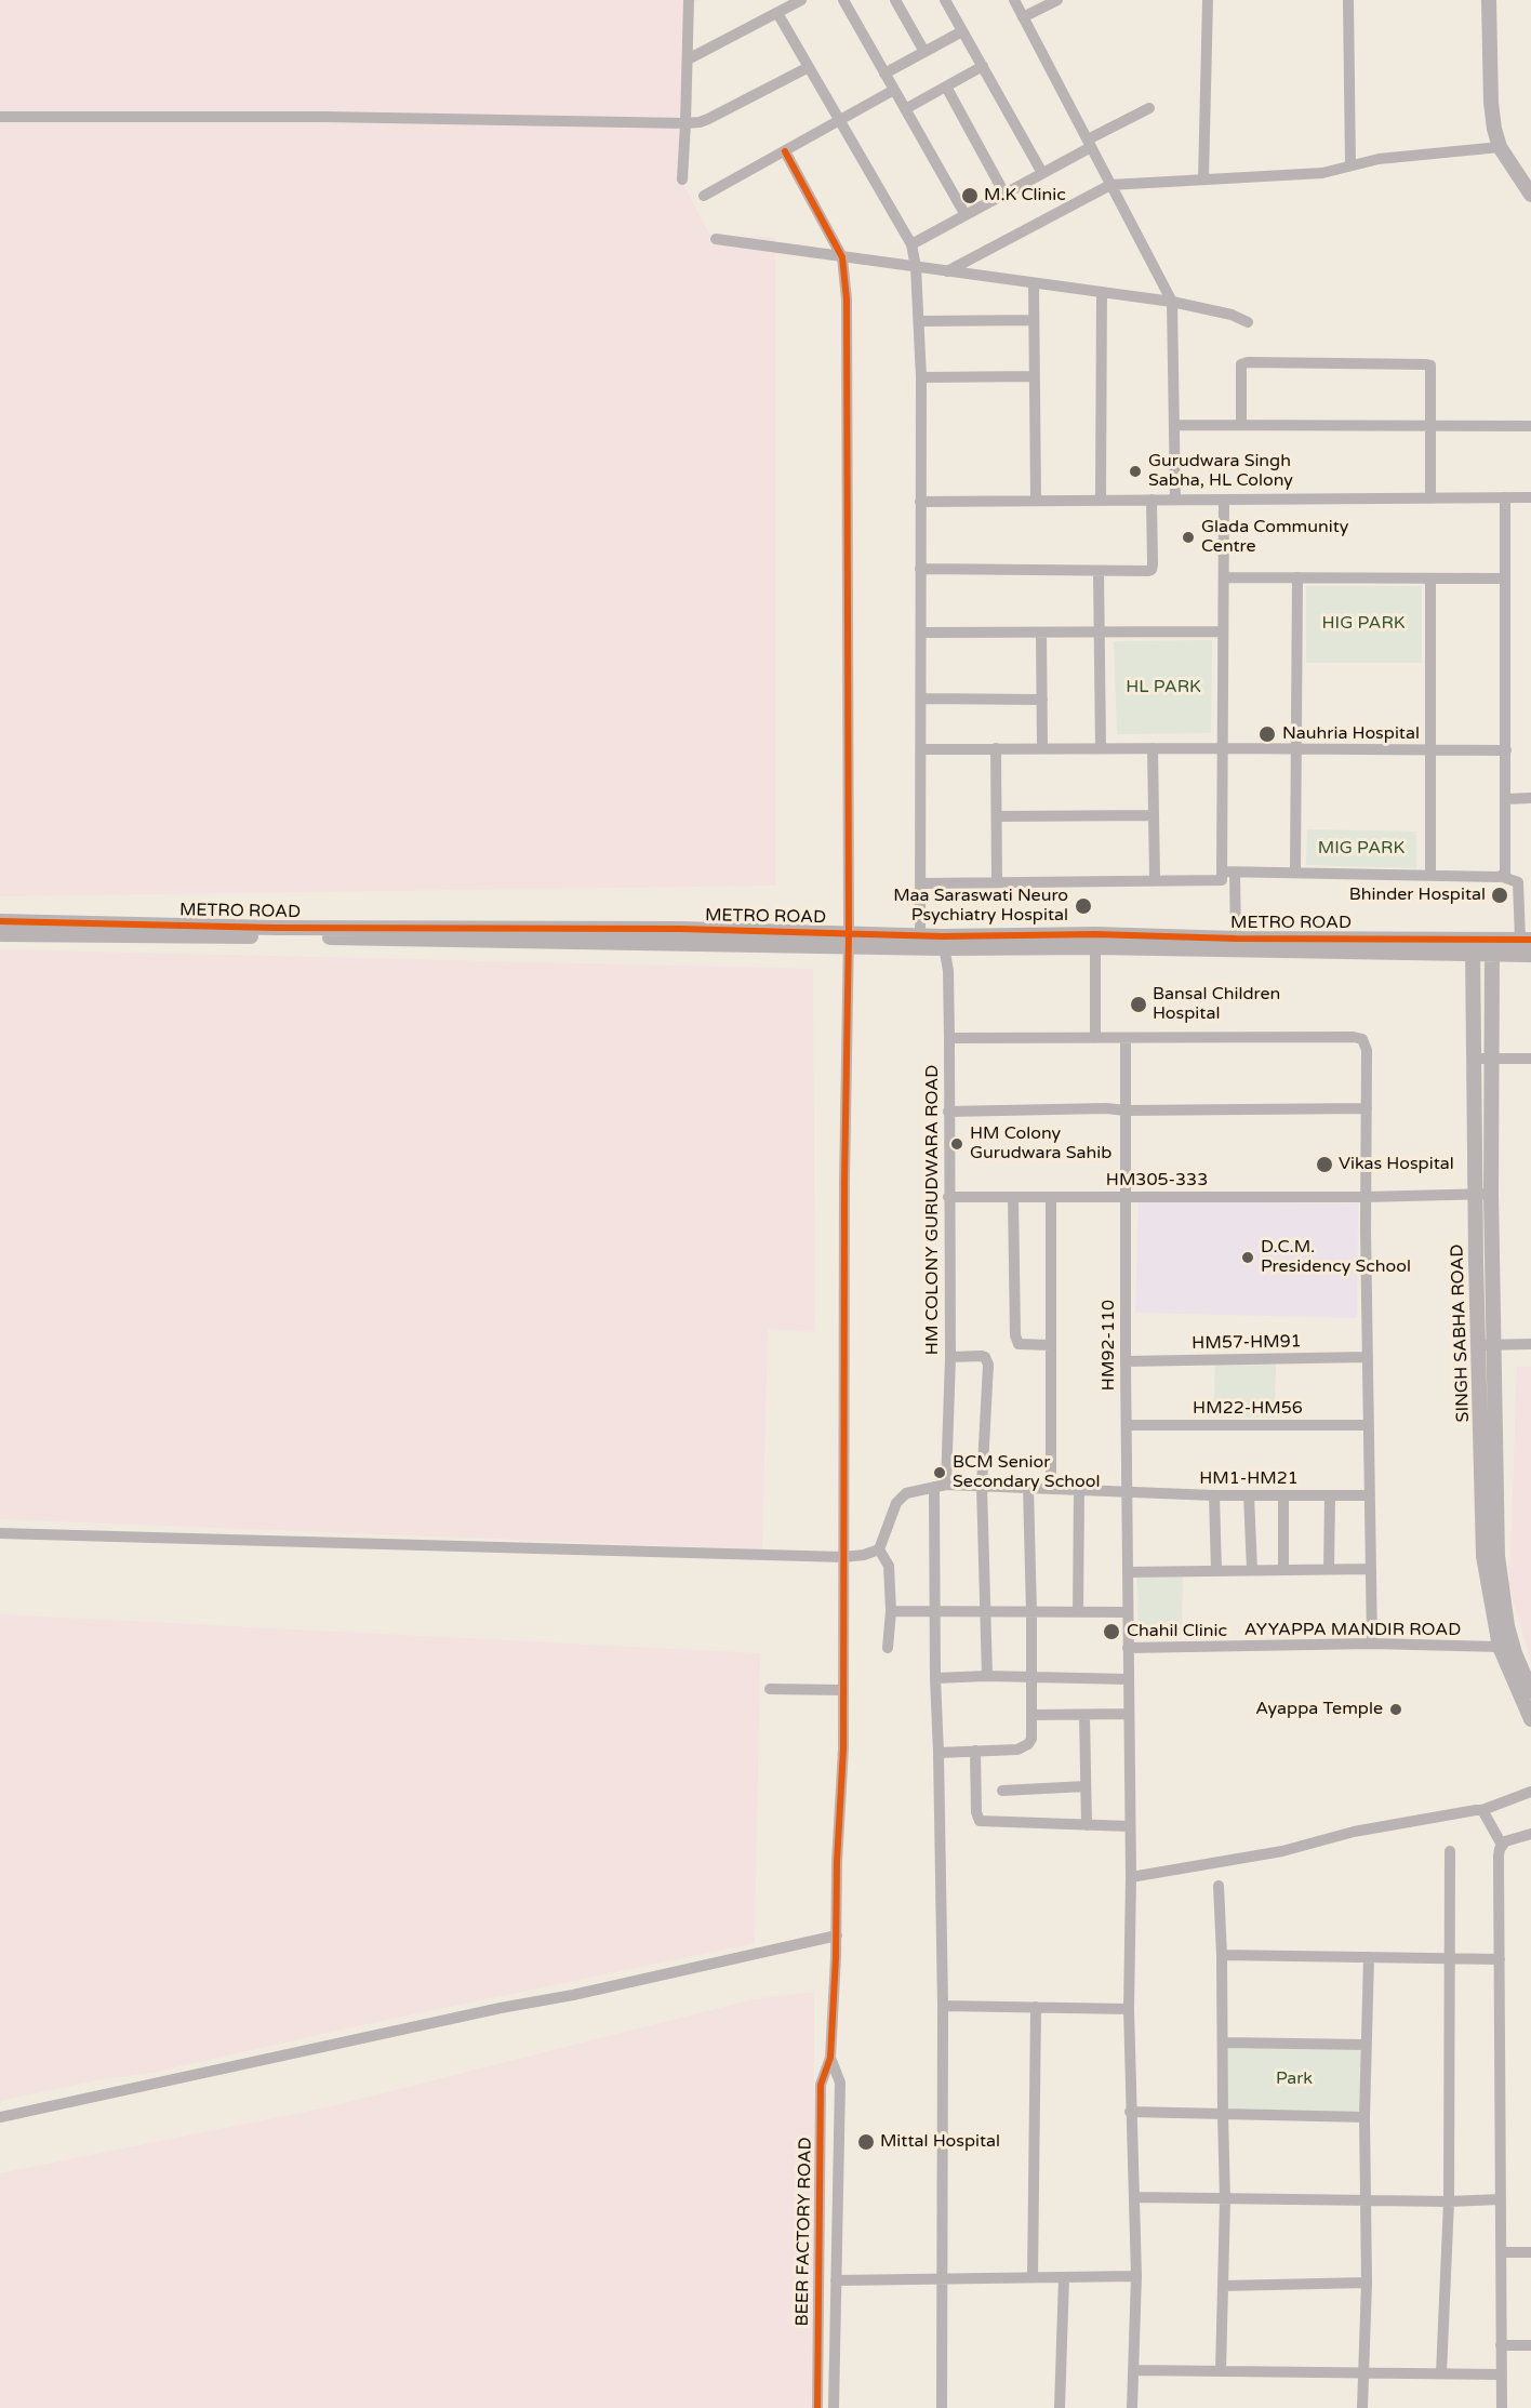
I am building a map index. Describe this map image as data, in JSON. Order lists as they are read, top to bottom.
{
  "streets": {
    "street": [
      "METRO ROAD",
      "HM305-333",
      "HM COLONY GURUDWARA ROAD",
      "SINGH SABHA ROAD",
      "HM57-HM91",
      "HM92-110",
      "HM22-HM56",
      "HM1-HM21",
      "AYYAPPA MANDIR ROAD",
      "BEER FACTORY ROAD"
    ]
  },
  "crossings": [
    ["METRO ROAD", "HM COLONY GURUDWARA ROAD"],
    ["METRO ROAD", "SINGH SABHA ROAD"],
    ["HM305-333", "HM COLONY GURUDWARA ROAD"],
    ["HM305-333", "SINGH SABHA ROAD"],
    ["HM305-333", "HM92-110"],
    ["HM COLONY GURUDWARA ROAD", "HM1-HM21"],
    ["SINGH SABHA ROAD", "AYYAPPA MANDIR ROAD"],
    ["HM57-HM91", "HM92-110"],
    ["HM92-110", "HM22-HM56"],
    ["HM92-110", "HM1-HM21"],
    ["HM92-110", "AYYAPPA MANDIR ROAD"]
  ],
  "parks": [
    "HIG PARK",
    "HL PARK",
    "MIG PARK",
    "Park"
  ],
  "places": [
    "M.K Clinic",
    "Gurudwara Singh Sabha, HL Colony",
    "Glada Community Centre",
    "Nauhria Hospital",
    "Bhinder Hospital",
    "Maa Saraswati Neuro Psychiatry Hospital",
    "Bansal Children Hospital",
    "HM Colony Gurudwara Sahib",
    "Vikas Hospital",
    "D.C.M. Presidency School",
    "BCM Senior Secondary School",
    "Chahil Clinic",
    "Ayappa Temple",
    "Mittal Hospital"
  ]
}
